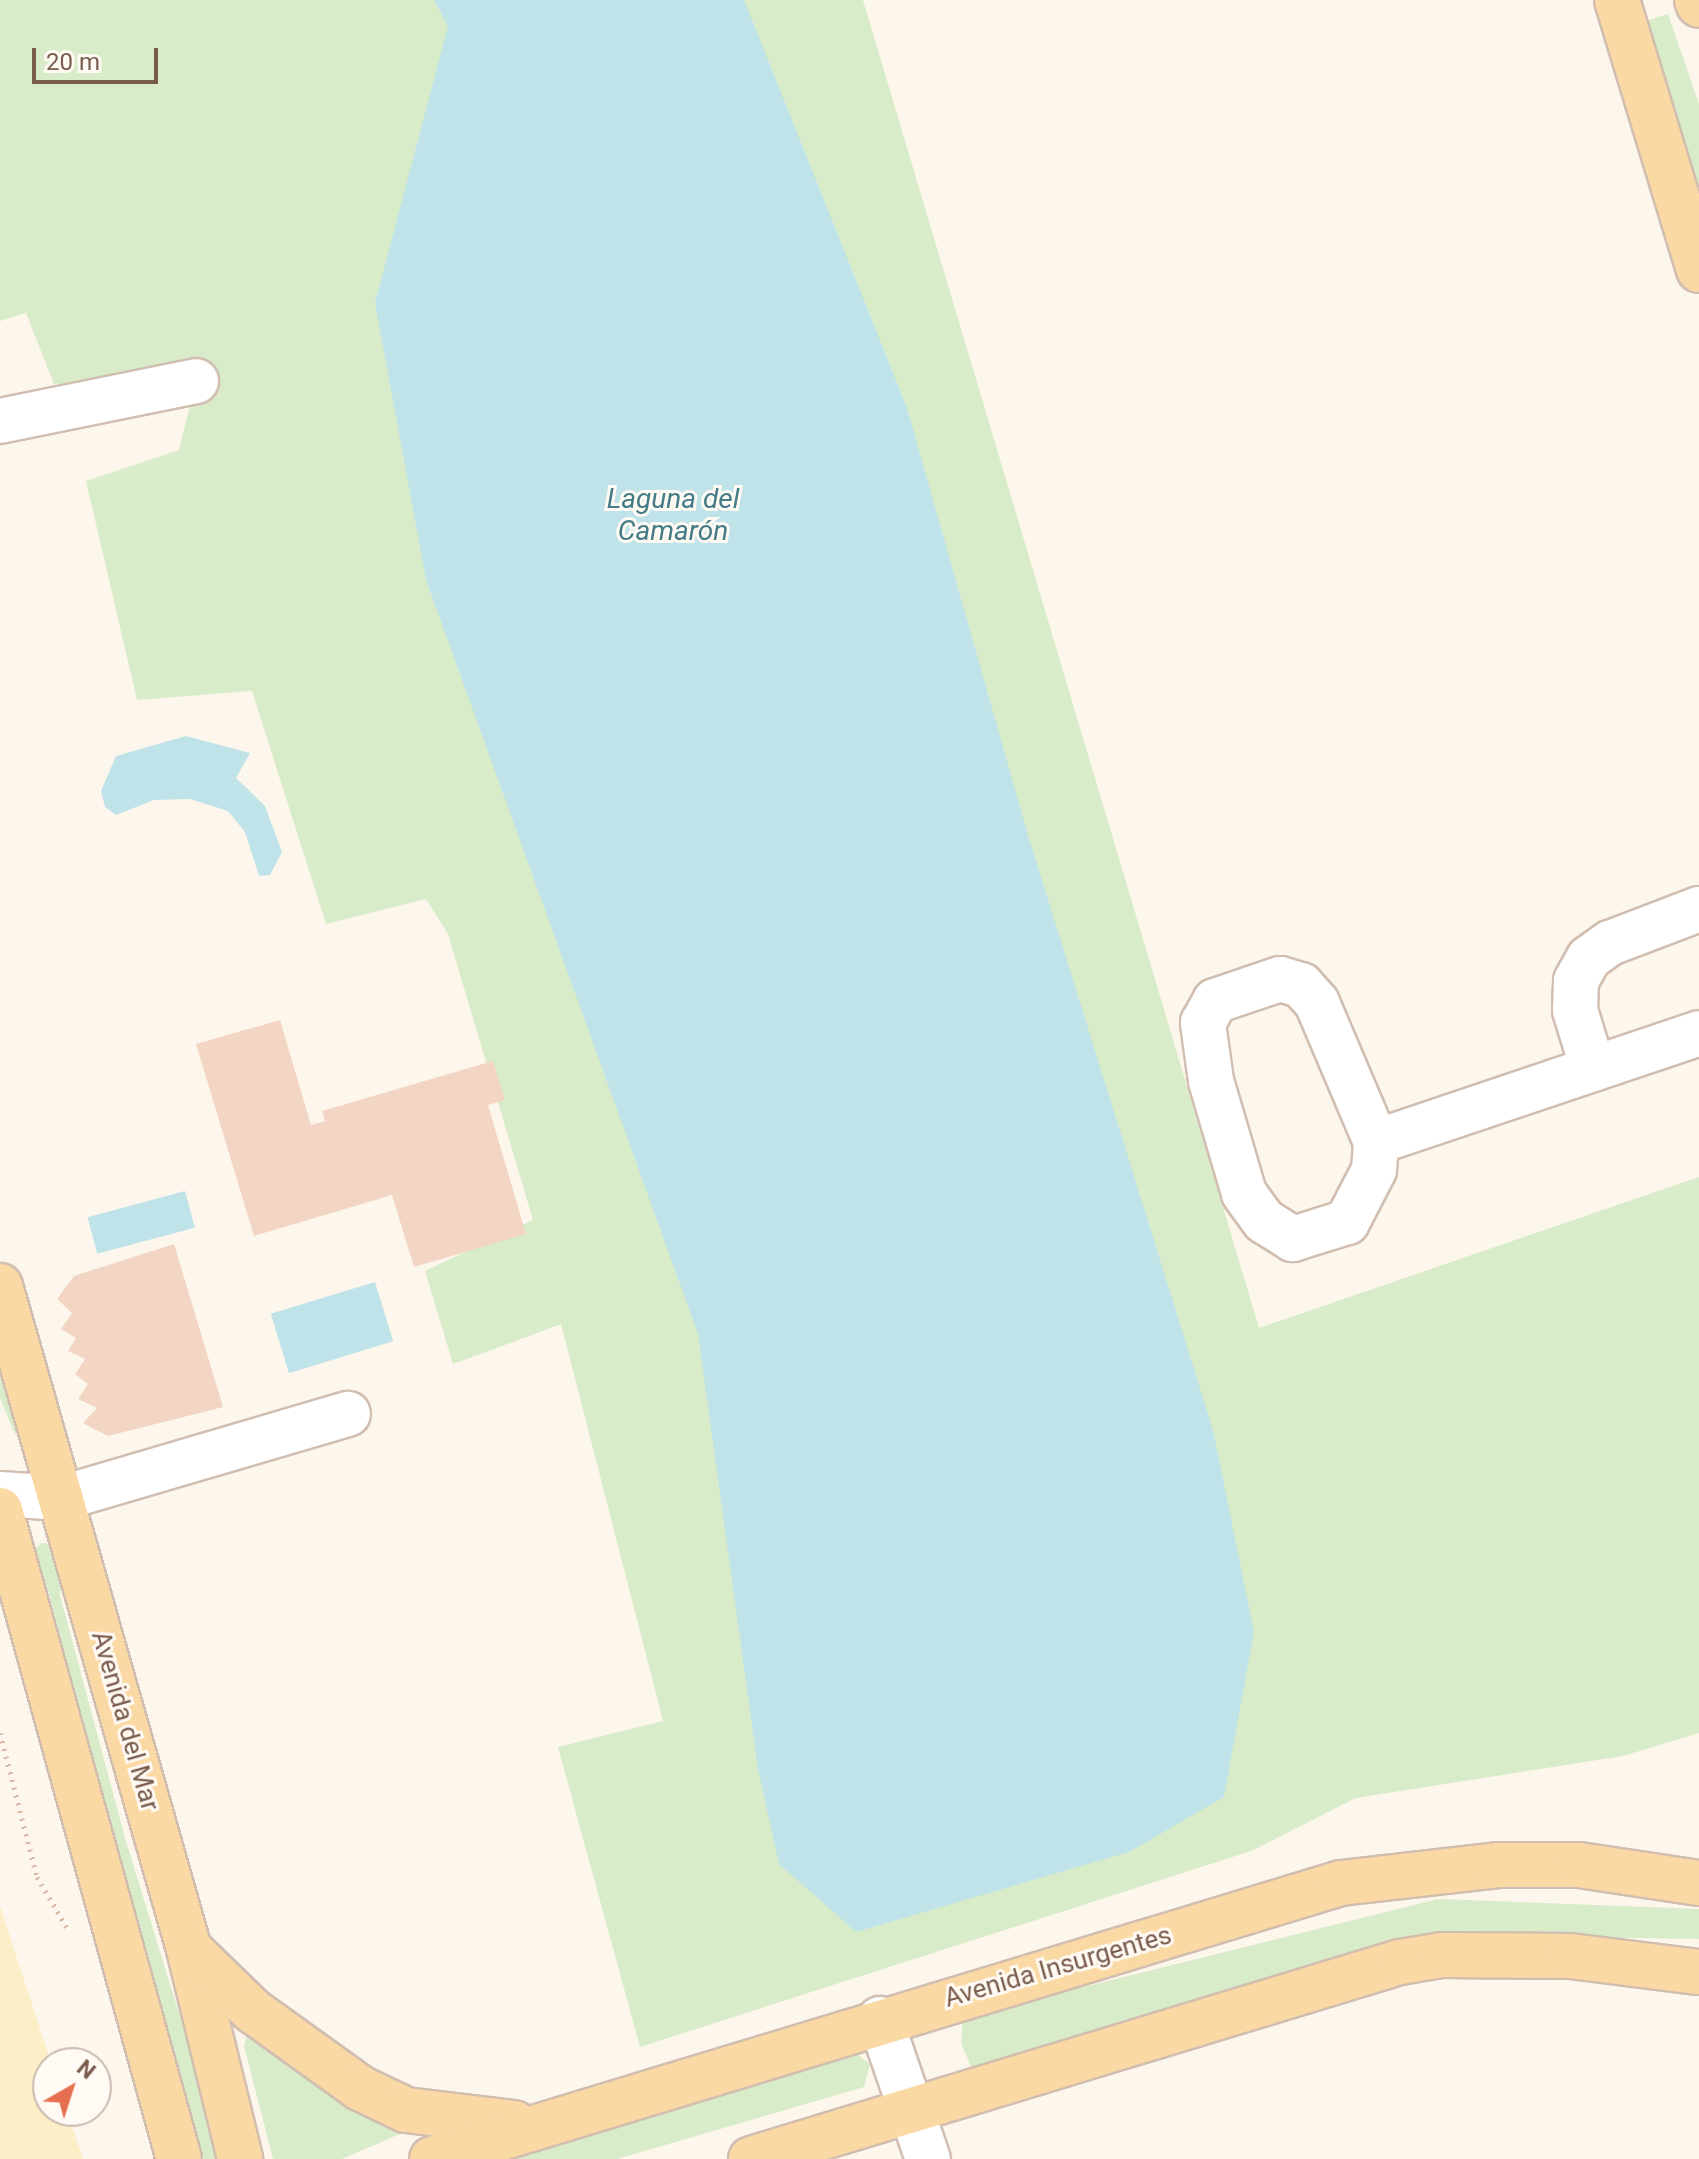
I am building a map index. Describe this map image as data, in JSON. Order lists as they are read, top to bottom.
{
  "streets": {
    "main road": ["Avenida del Mar", "Avenida Insurgentes"]
  },
  "water": ["Laguna del Camarón"],
  "scale_bar": "20 m",
  "north": "top right"
}
